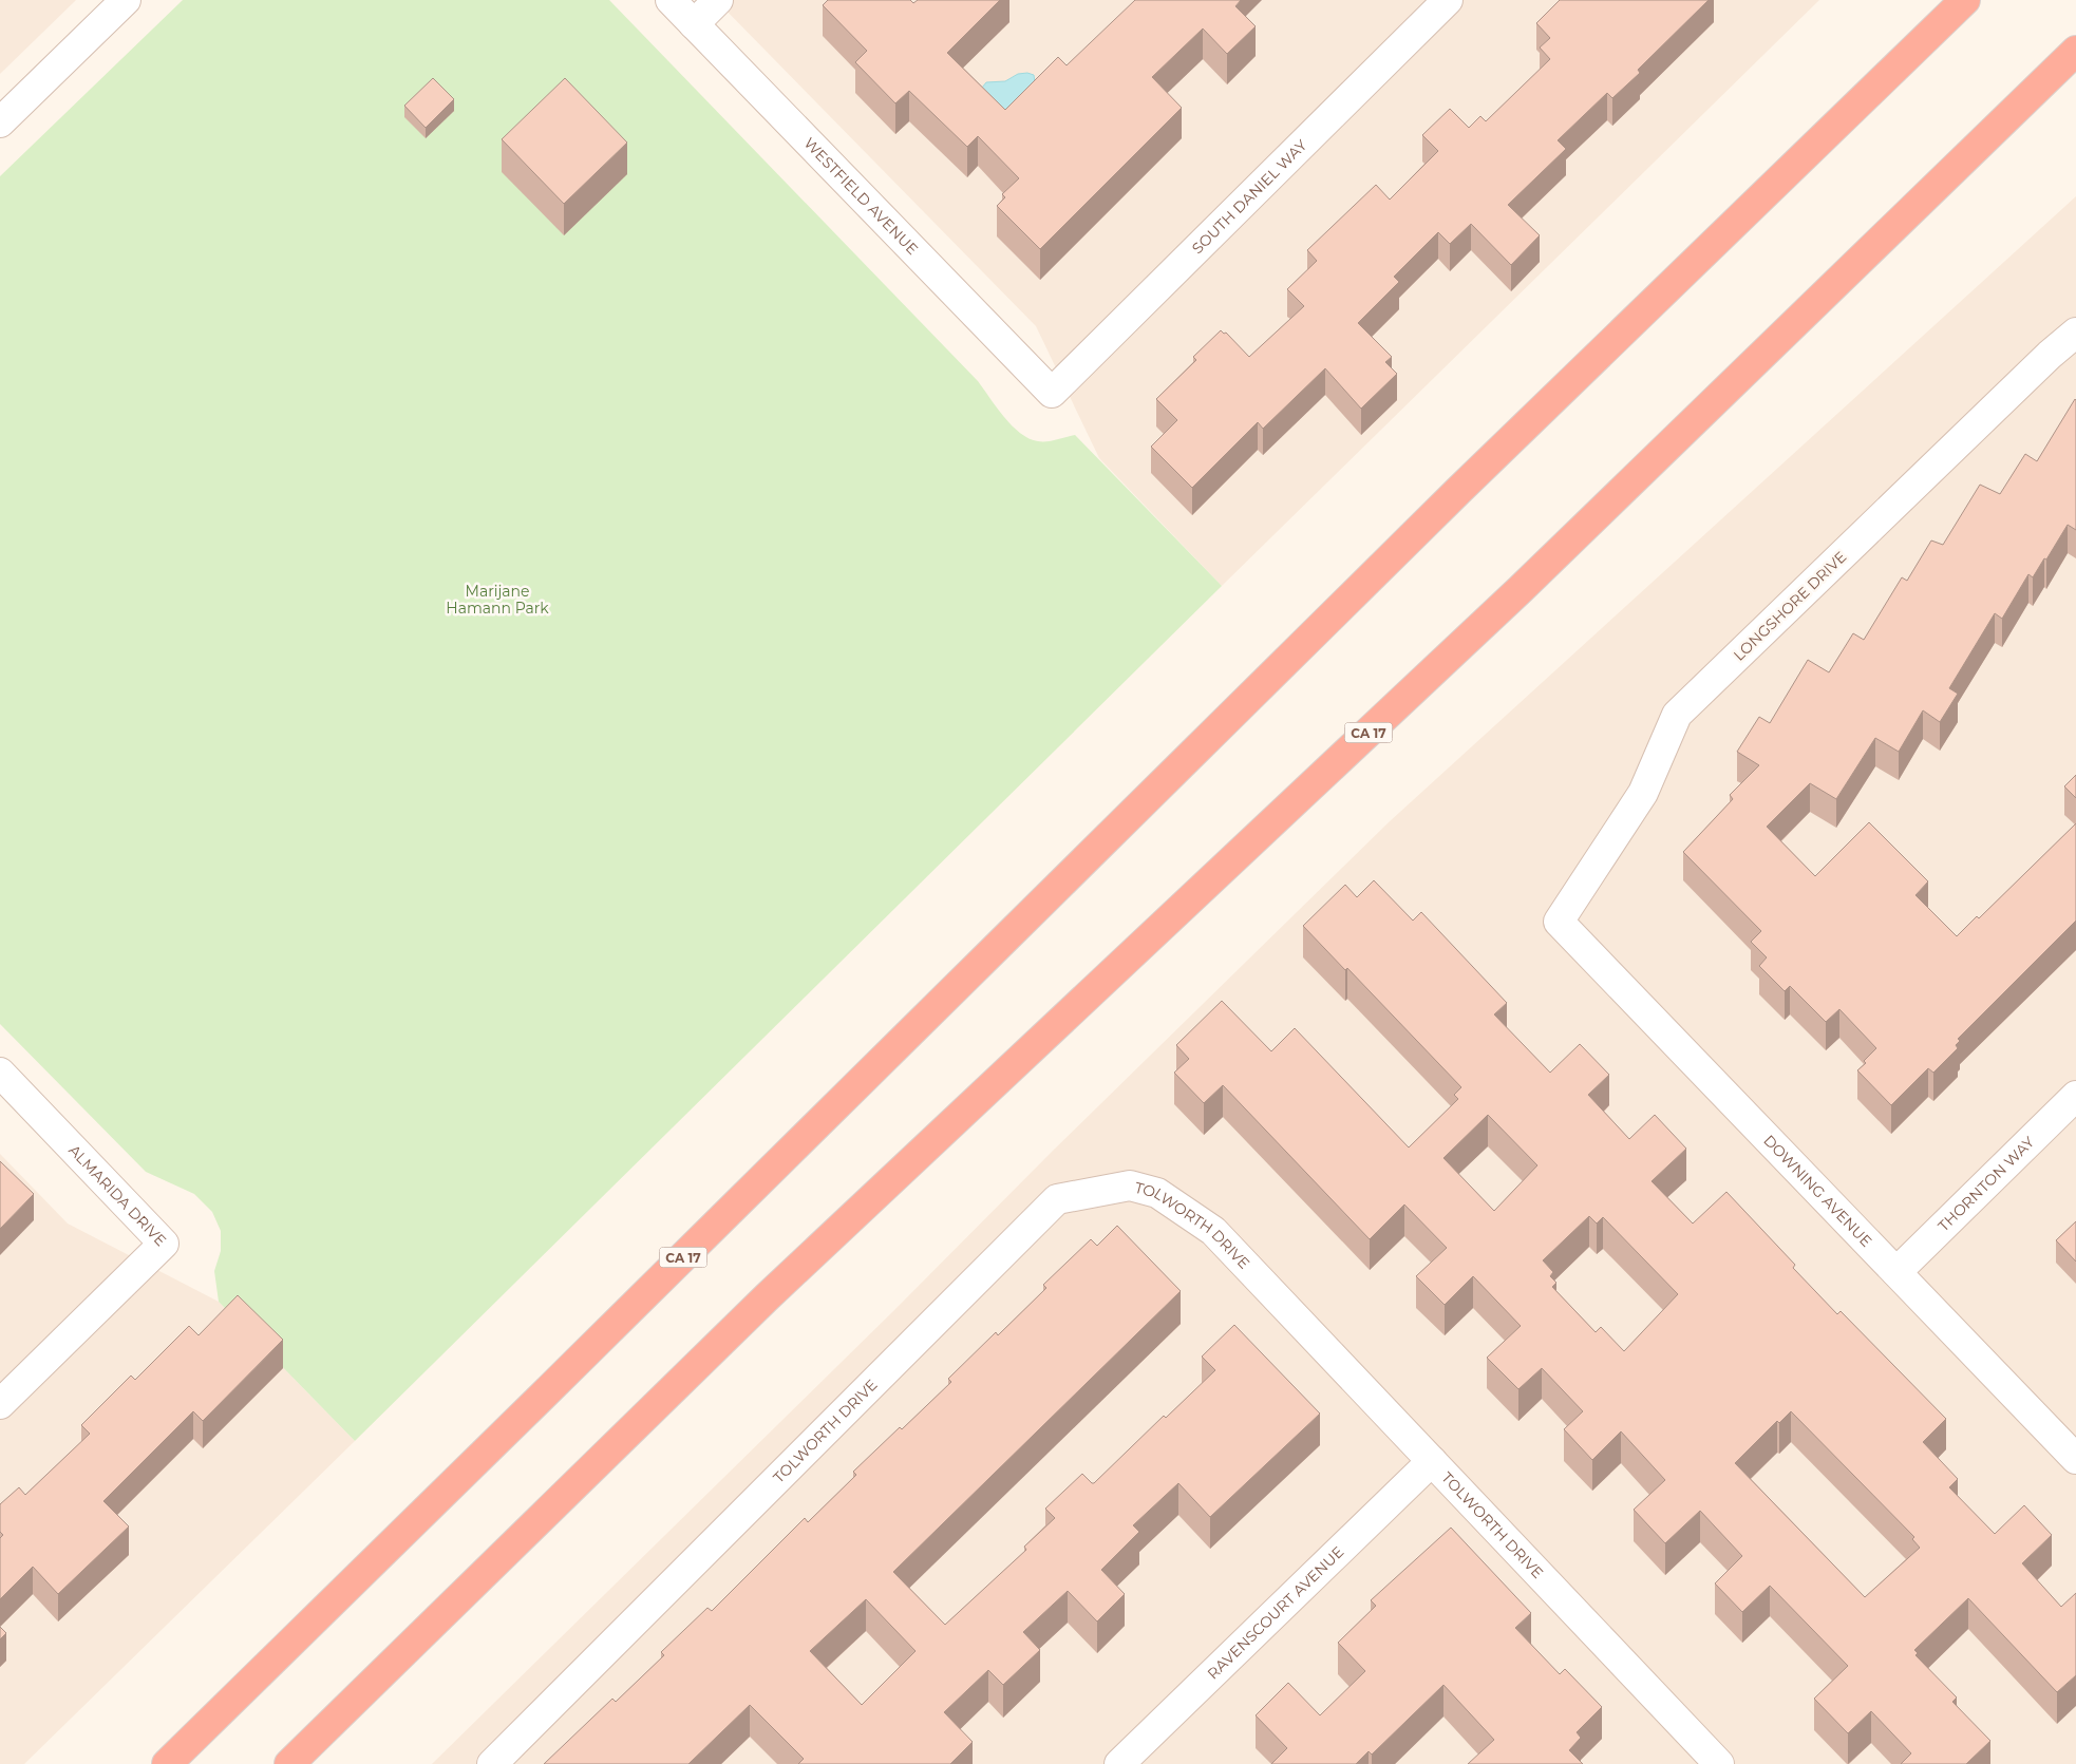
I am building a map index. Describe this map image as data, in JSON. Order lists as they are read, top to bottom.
{
  "streets": {
    "highway": ["CA 17"],
    "street": [
      "WESTFIELD AVENUE",
      "SOUTH DANIEL WAY",
      "LONGSHORE DRIVE",
      "THORNTON WAY",
      "DOWNING AVENUE",
      "ALMARIDA DRIVE",
      "TOLWORTH DRIVE",
      "RAVENSCOURT AVENUE"
    ]
  },
  "crossings": [
    ["WESTFIELD AVENUE", "SOUTH DANIEL WAY"],
    ["LONGSHORE DRIVE", "DOWNING AVENUE"],
    ["THORNTON WAY", "DOWNING AVENUE"],
    ["TOLWORTH DRIVE", "RAVENSCOURT AVENUE"]
  ],
  "parks": ["Marijane Hamann Park"]
}
